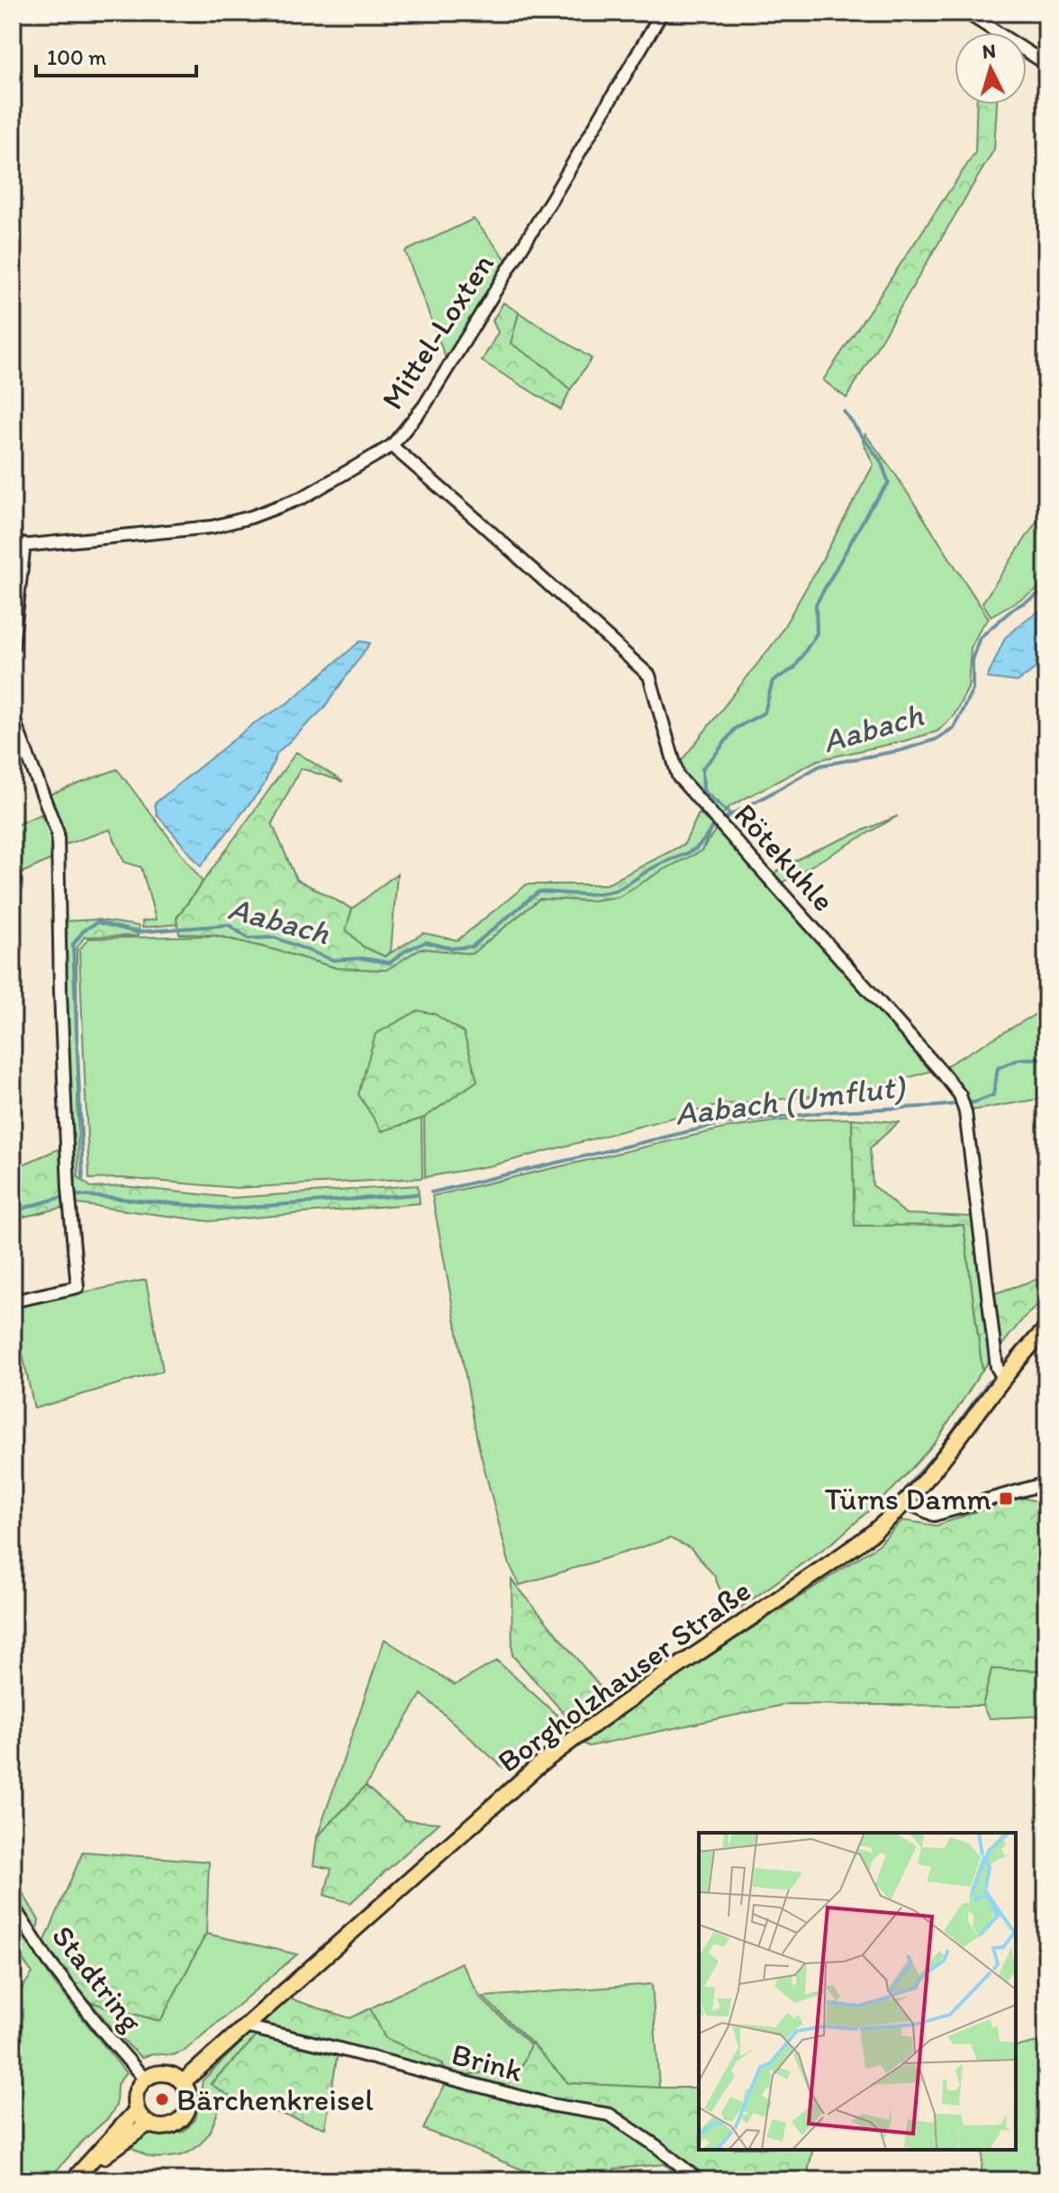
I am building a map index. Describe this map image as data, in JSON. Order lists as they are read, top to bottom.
{
  "streets": {
    "main road": ["Borgholzhauser Straße"],
    "street": [
      "Mittel-Loxten",
      "Rötekuhle",
      "Stadtring",
      "Brink"
    ]
  },
  "crossings": [
    ["Mittel-Loxten", "Rötekuhle"],
    ["Rötekuhle", "Borgholzhauser Straße"],
    ["Borgholzhauser Straße", "Stadtring"],
    ["Borgholzhauser Straße", "Brink"]
  ],
  "water": ["Aabach", "Aabach (Umflut)"],
  "places": {
    "transit": ["Türns Damm"],
    "other": ["Bärchenkreisel"]
  },
  "scale_bar": "100 m",
  "north": "top"
}
